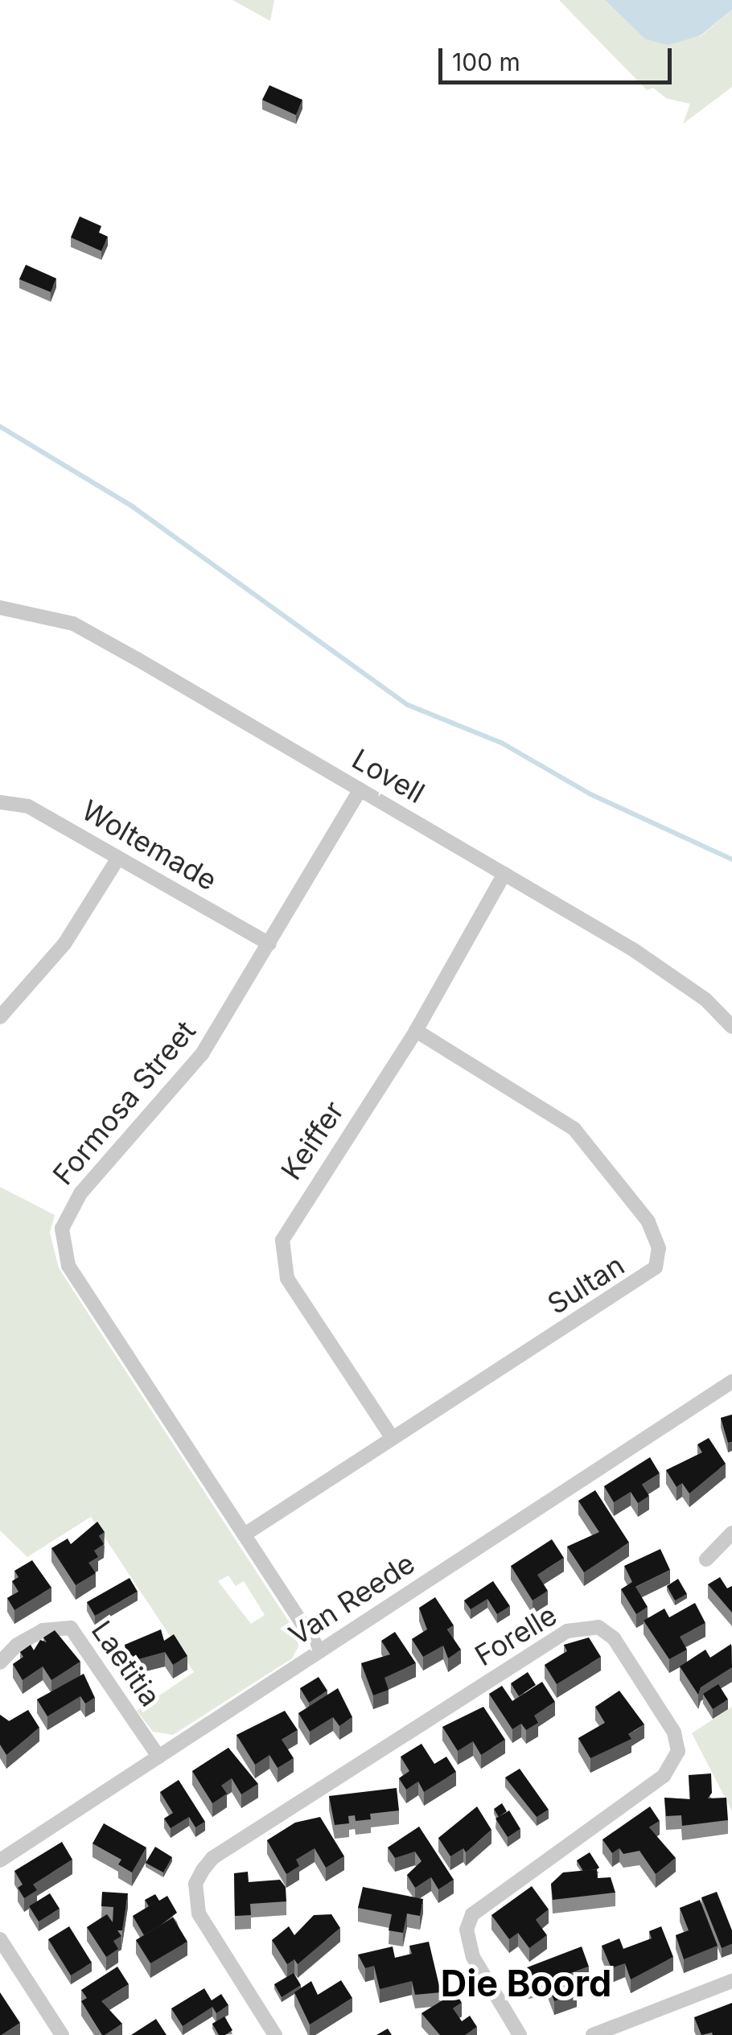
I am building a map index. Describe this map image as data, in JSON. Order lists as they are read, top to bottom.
{
  "streets": {
    "street": [
      "Lovell",
      "Woltemade",
      "Formosa Street",
      "Keiffer",
      "Sultan",
      "Van Reede",
      "Forelle",
      "Laetitia"
    ]
  },
  "crossings": [
    ["Lovell", "Formosa Street"],
    ["Lovell", "Keiffer"],
    ["Woltemade", "Formosa Street"],
    ["Formosa Street", "Sultan"],
    ["Formosa Street", "Van Reede"],
    ["Keiffer", "Sultan"],
    ["Van Reede", "Laetitia"]
  ],
  "districts": ["Die Boord"],
  "scale_bar": "100 m"
}
